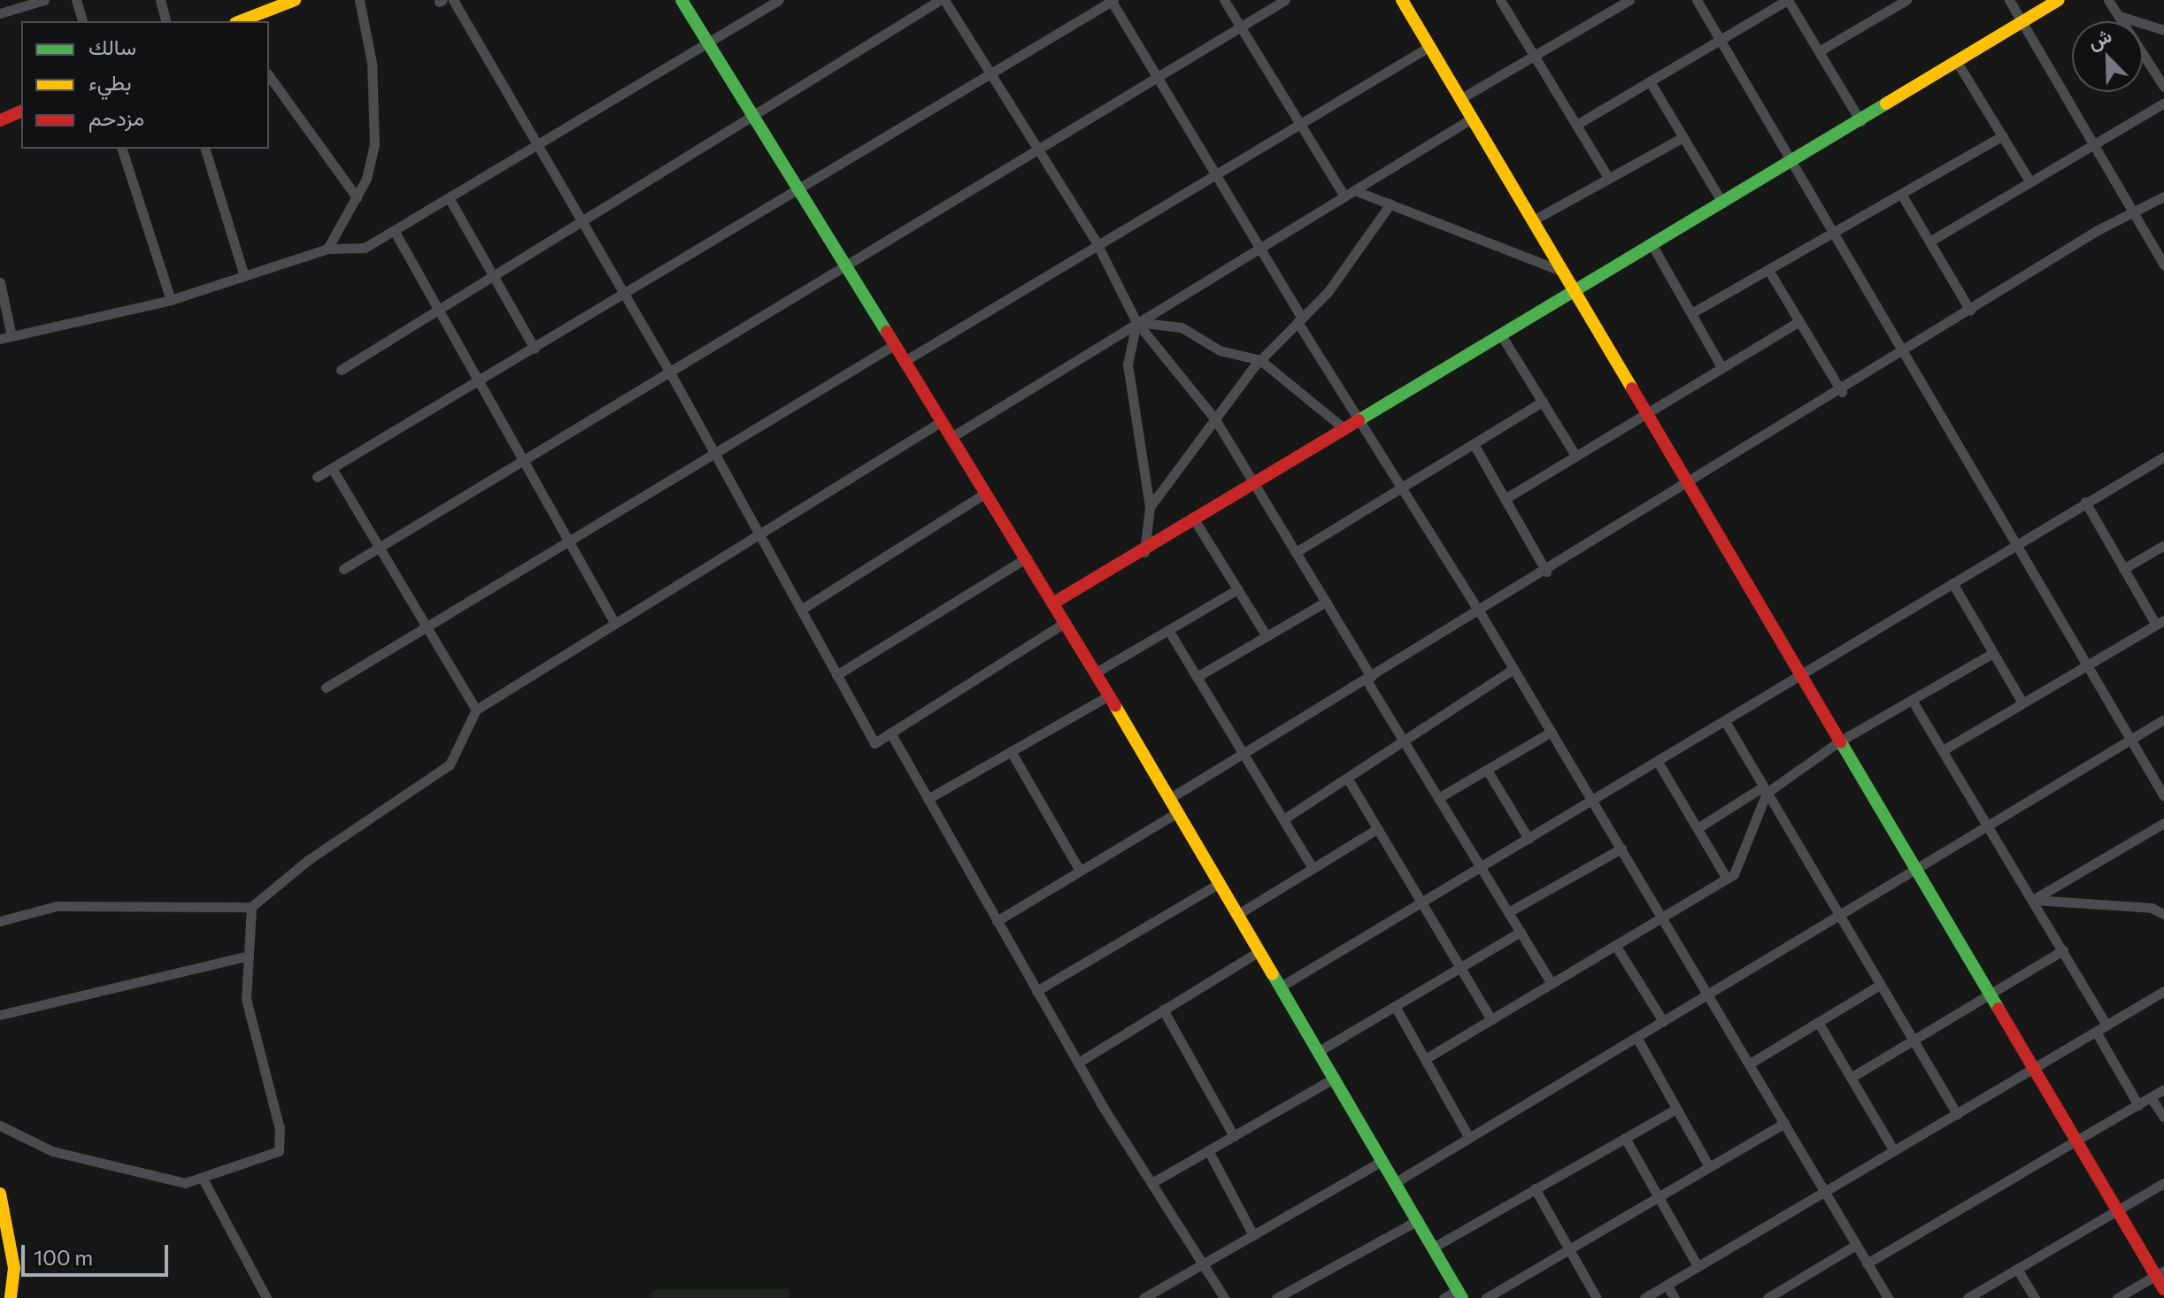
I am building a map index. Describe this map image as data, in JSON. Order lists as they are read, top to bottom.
{
  "legend": ["سالك", "بطيء", "مزدحم"],
  "scale_bar": "100 m",
  "north": "top left"
}
